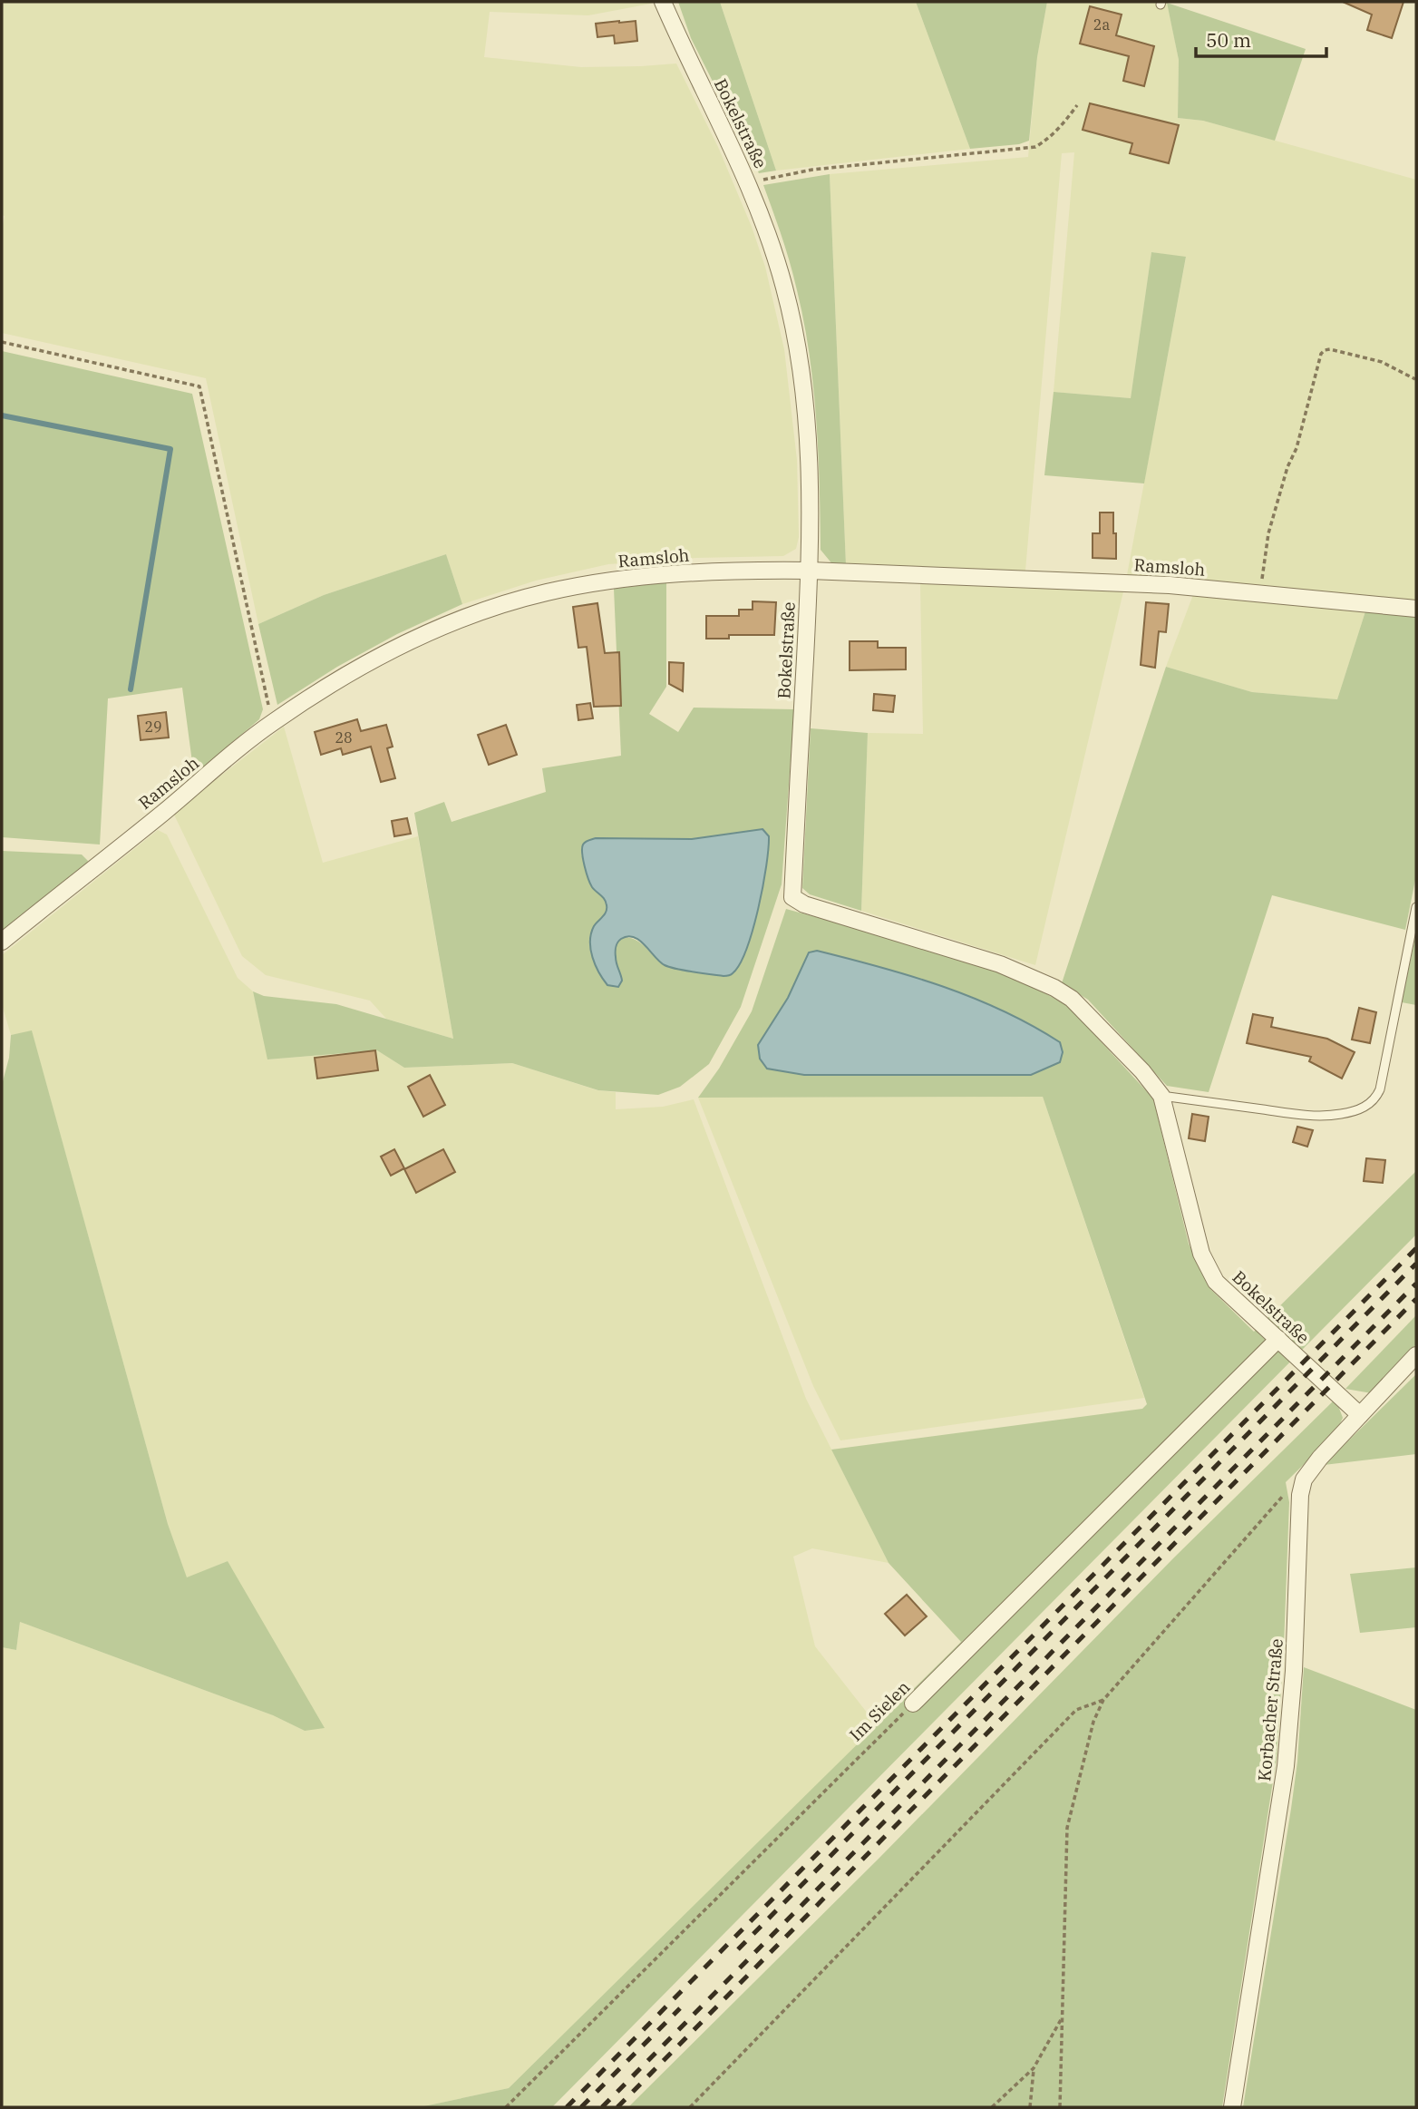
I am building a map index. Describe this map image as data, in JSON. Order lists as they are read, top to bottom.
{
  "streets": {
    "street": [
      "Bokelstraße",
      "Ramsloh",
      "Korbacher Straße",
      "Im Sielen"
    ]
  },
  "crossings": [
    ["Bokelstraße", "Ramsloh"],
    ["Bokelstraße", "Korbacher Straße"],
    ["Bokelstraße", "Im Sielen"]
  ],
  "house_numbers": ["2a", "29", "28"],
  "scale_bar": "50 m"
}
